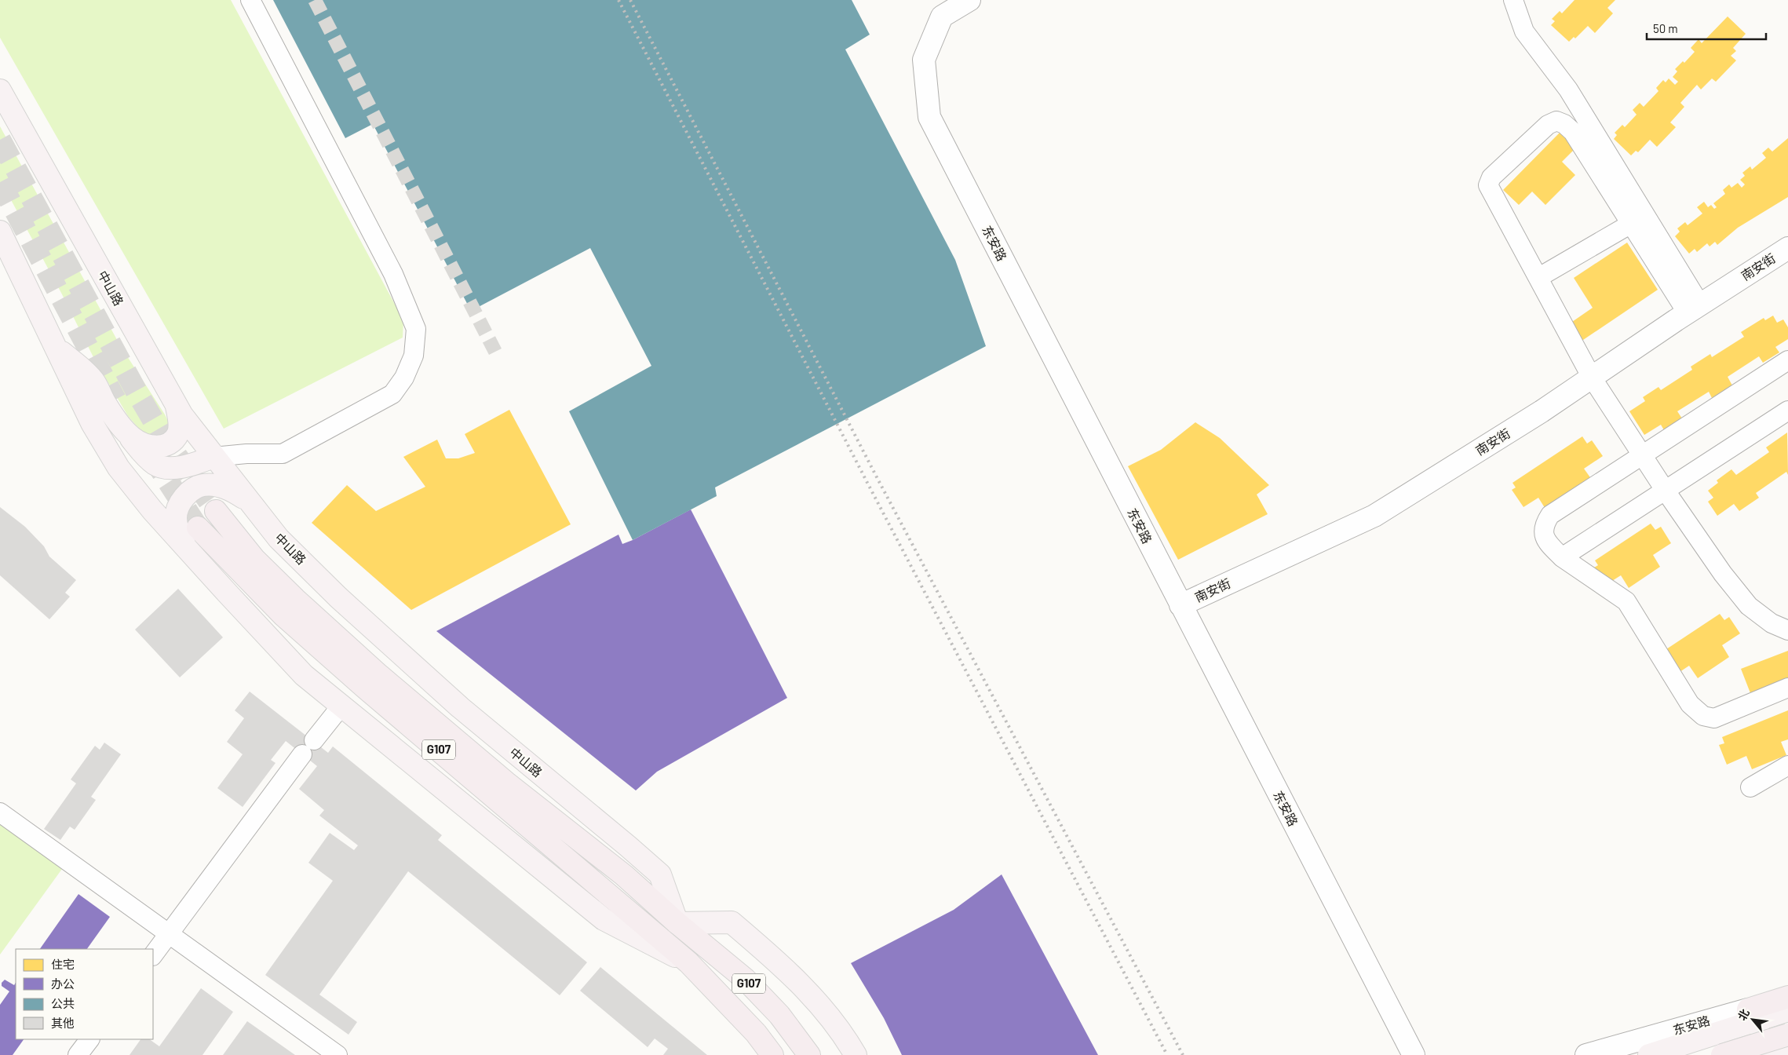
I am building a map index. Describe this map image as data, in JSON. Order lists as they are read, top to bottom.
{
  "streets": {
    "highway": ["G107"],
    "main road": ["中山路"],
    "street": ["东安路", "南安街"]
  },
  "crossings": [
    ["东安路", "南安街"],
    ["中山路", "G107"]
  ],
  "legend": [
    "住宅",
    "办公",
    "公共",
    "其他"
  ],
  "scale_bar": "50 m",
  "north": "top left"
}
